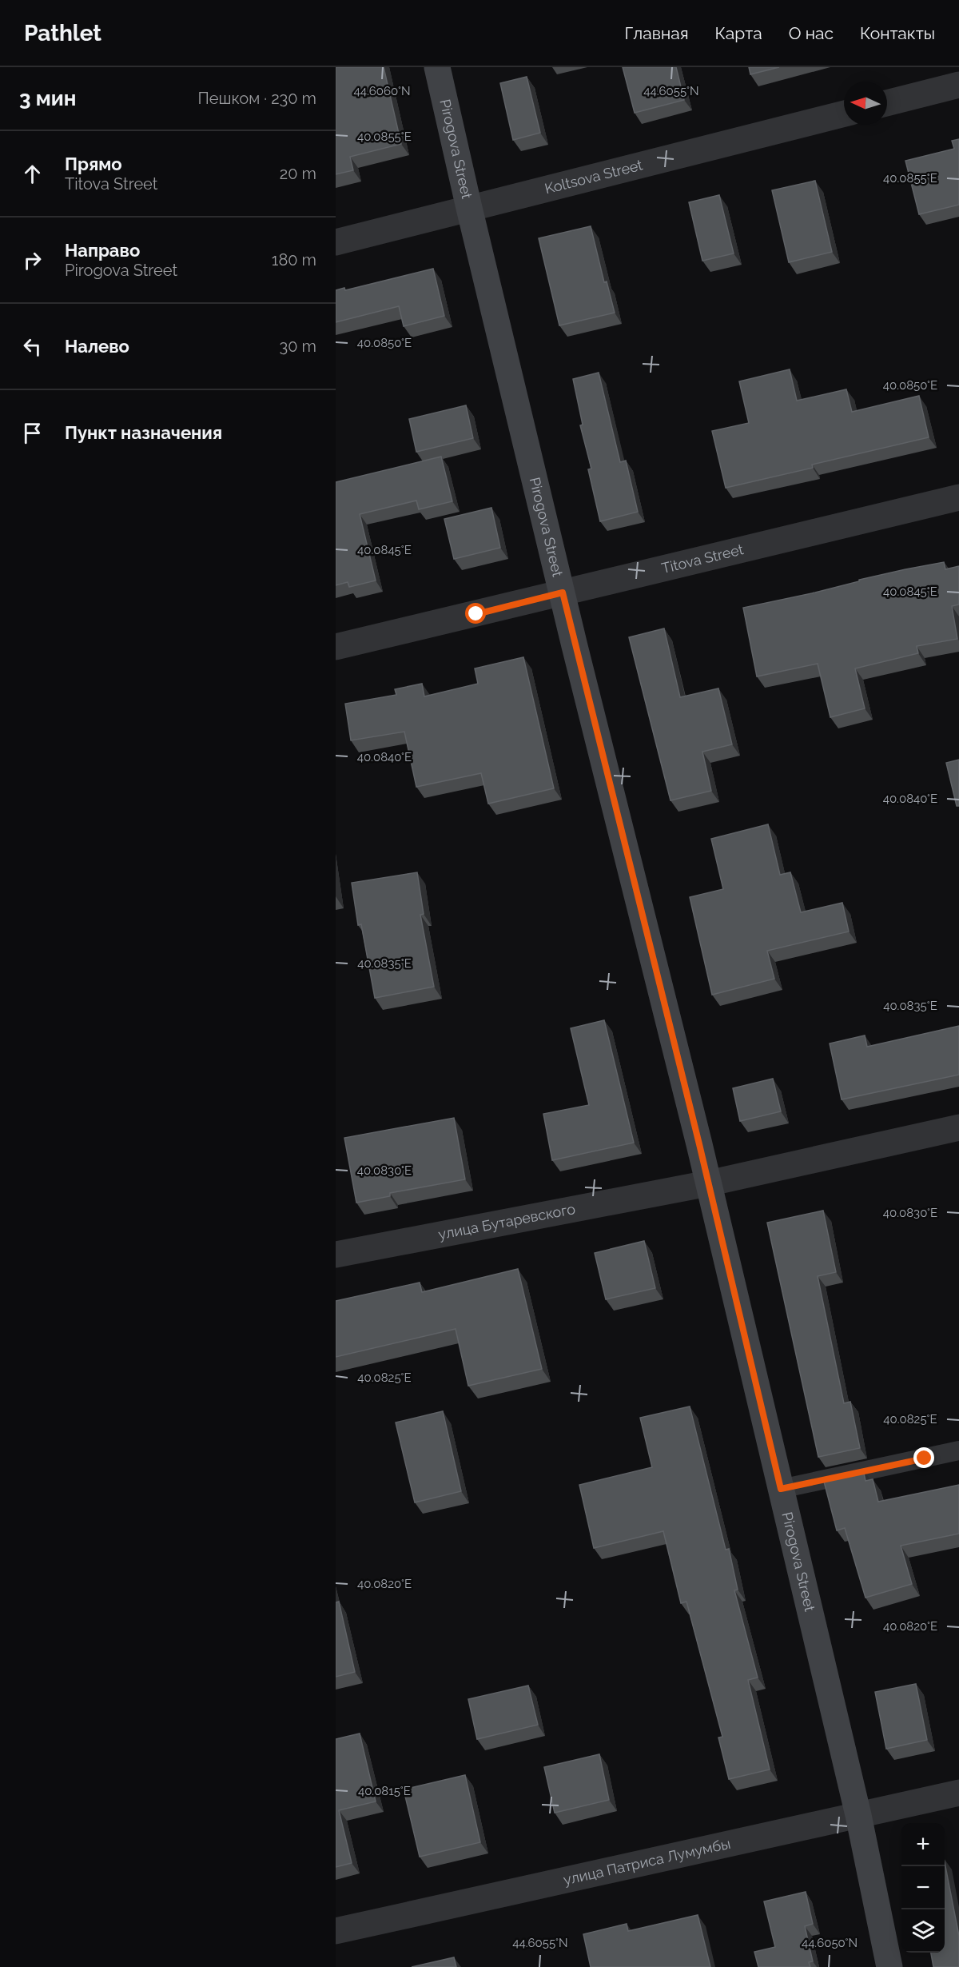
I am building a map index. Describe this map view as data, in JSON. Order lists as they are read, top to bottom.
{
  "streets": {
    "street": [
      "Pirogova Street",
      "Koltsova Street",
      "Titova Street",
      "улица Бутаревского",
      "улица Патриса Лумумбы"
    ]
  },
  "crossings": [
    ["Pirogova Street", "Koltsova Street"],
    ["Pirogova Street", "Titova Street"],
    ["Pirogova Street", "улица Бутаревского"],
    ["Pirogova Street", "улица Патриса Лумумбы"]
  ],
  "north": "left",
  "page": {
    "header": "Pathlet",
    "nav": [
      "Главная",
      "Карта",
      "О нас",
      "Контакты"
    ],
    "heading": ["3 мин", "Пешком · 230 m"],
    "list": [
      ["Прямо", "Titova Street", "20 m"],
      ["Направо", "Pirogova Street", "180 m"],
      ["Налево", "30 m"],
      "Пункт назначения"
    ],
    "map_buttons": ["+", "−"]
  },
  "coordinates": [
    "44.6060°N",
    "44.6055°N",
    "40.0855°E",
    "40.0850°E",
    "40.0845°E",
    "40.0840°E",
    "40.0835°E",
    "40.0830°E",
    "40.0825°E",
    "40.0820°E",
    "40.0815°E",
    "44.6050°N"
  ]
}
